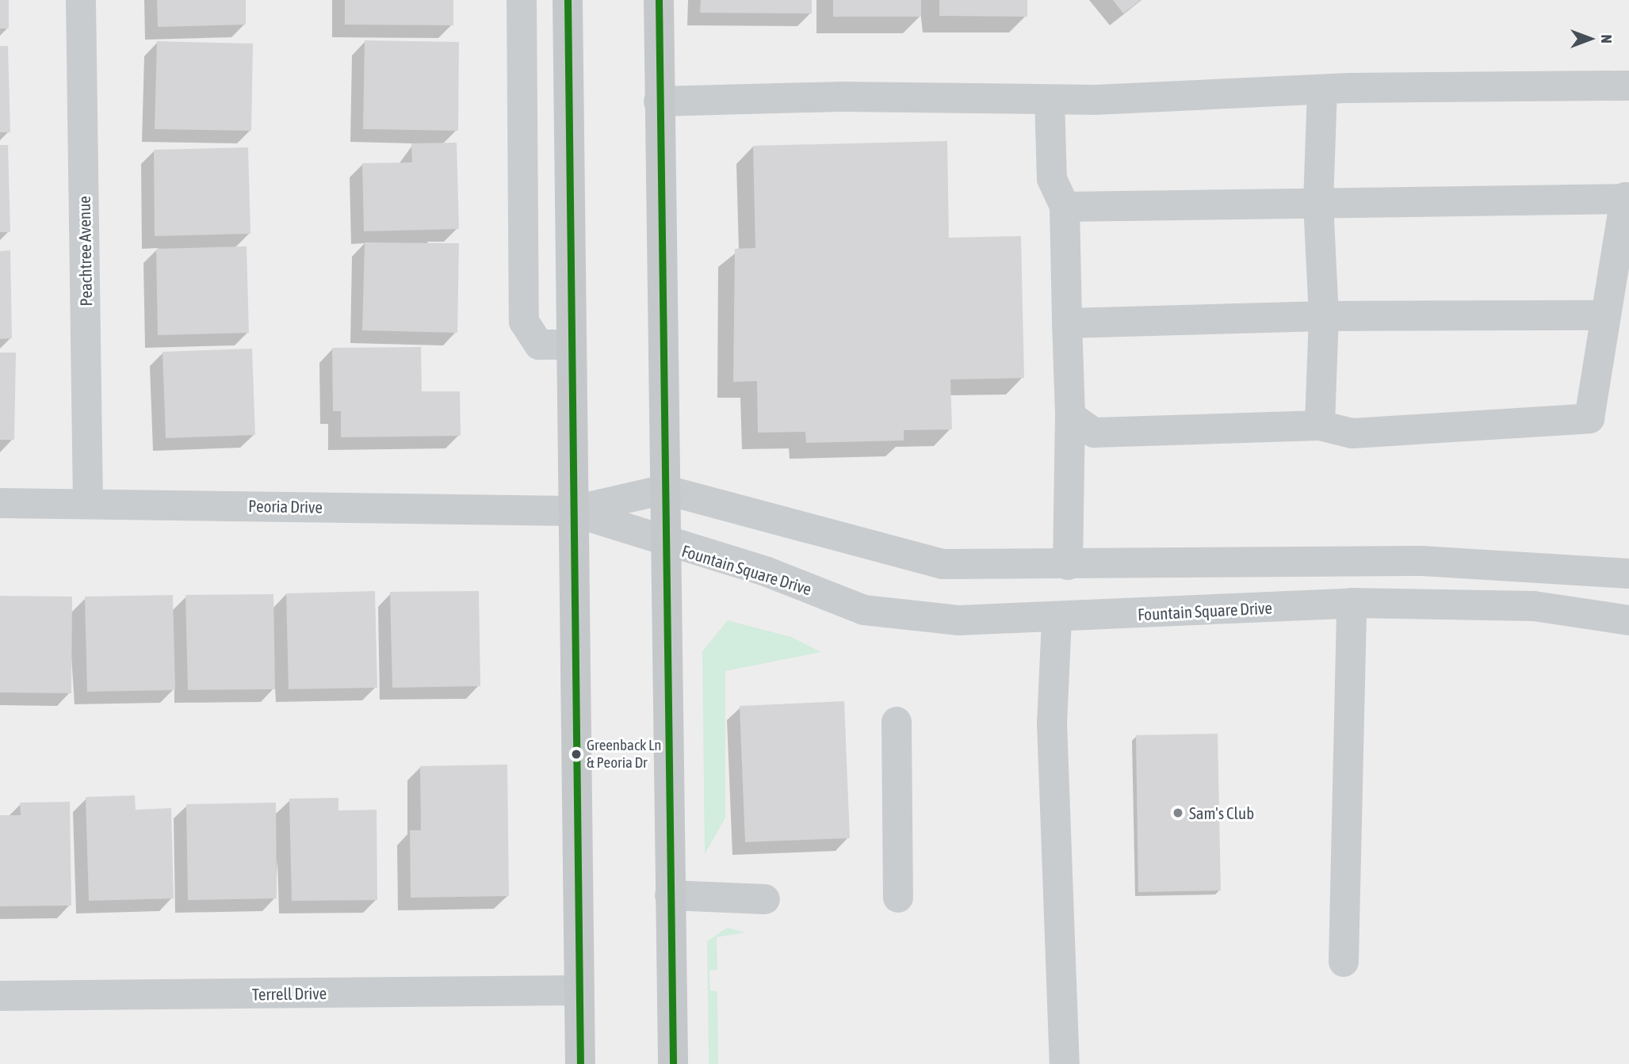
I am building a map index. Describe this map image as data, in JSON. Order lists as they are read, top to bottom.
{
  "streets": {
    "street": [
      "Peachtree Avenue",
      "Peoria Drive",
      "Fountain Square Drive",
      "Terrell Drive"
    ]
  },
  "crossings": [
    ["Peachtree Avenue", "Peoria Drive"],
    ["Peoria Drive", "Fountain Square Drive"]
  ],
  "places": ["Greenback Ln & Peoria Dr", "Sam's Club"],
  "north": "right"
}
